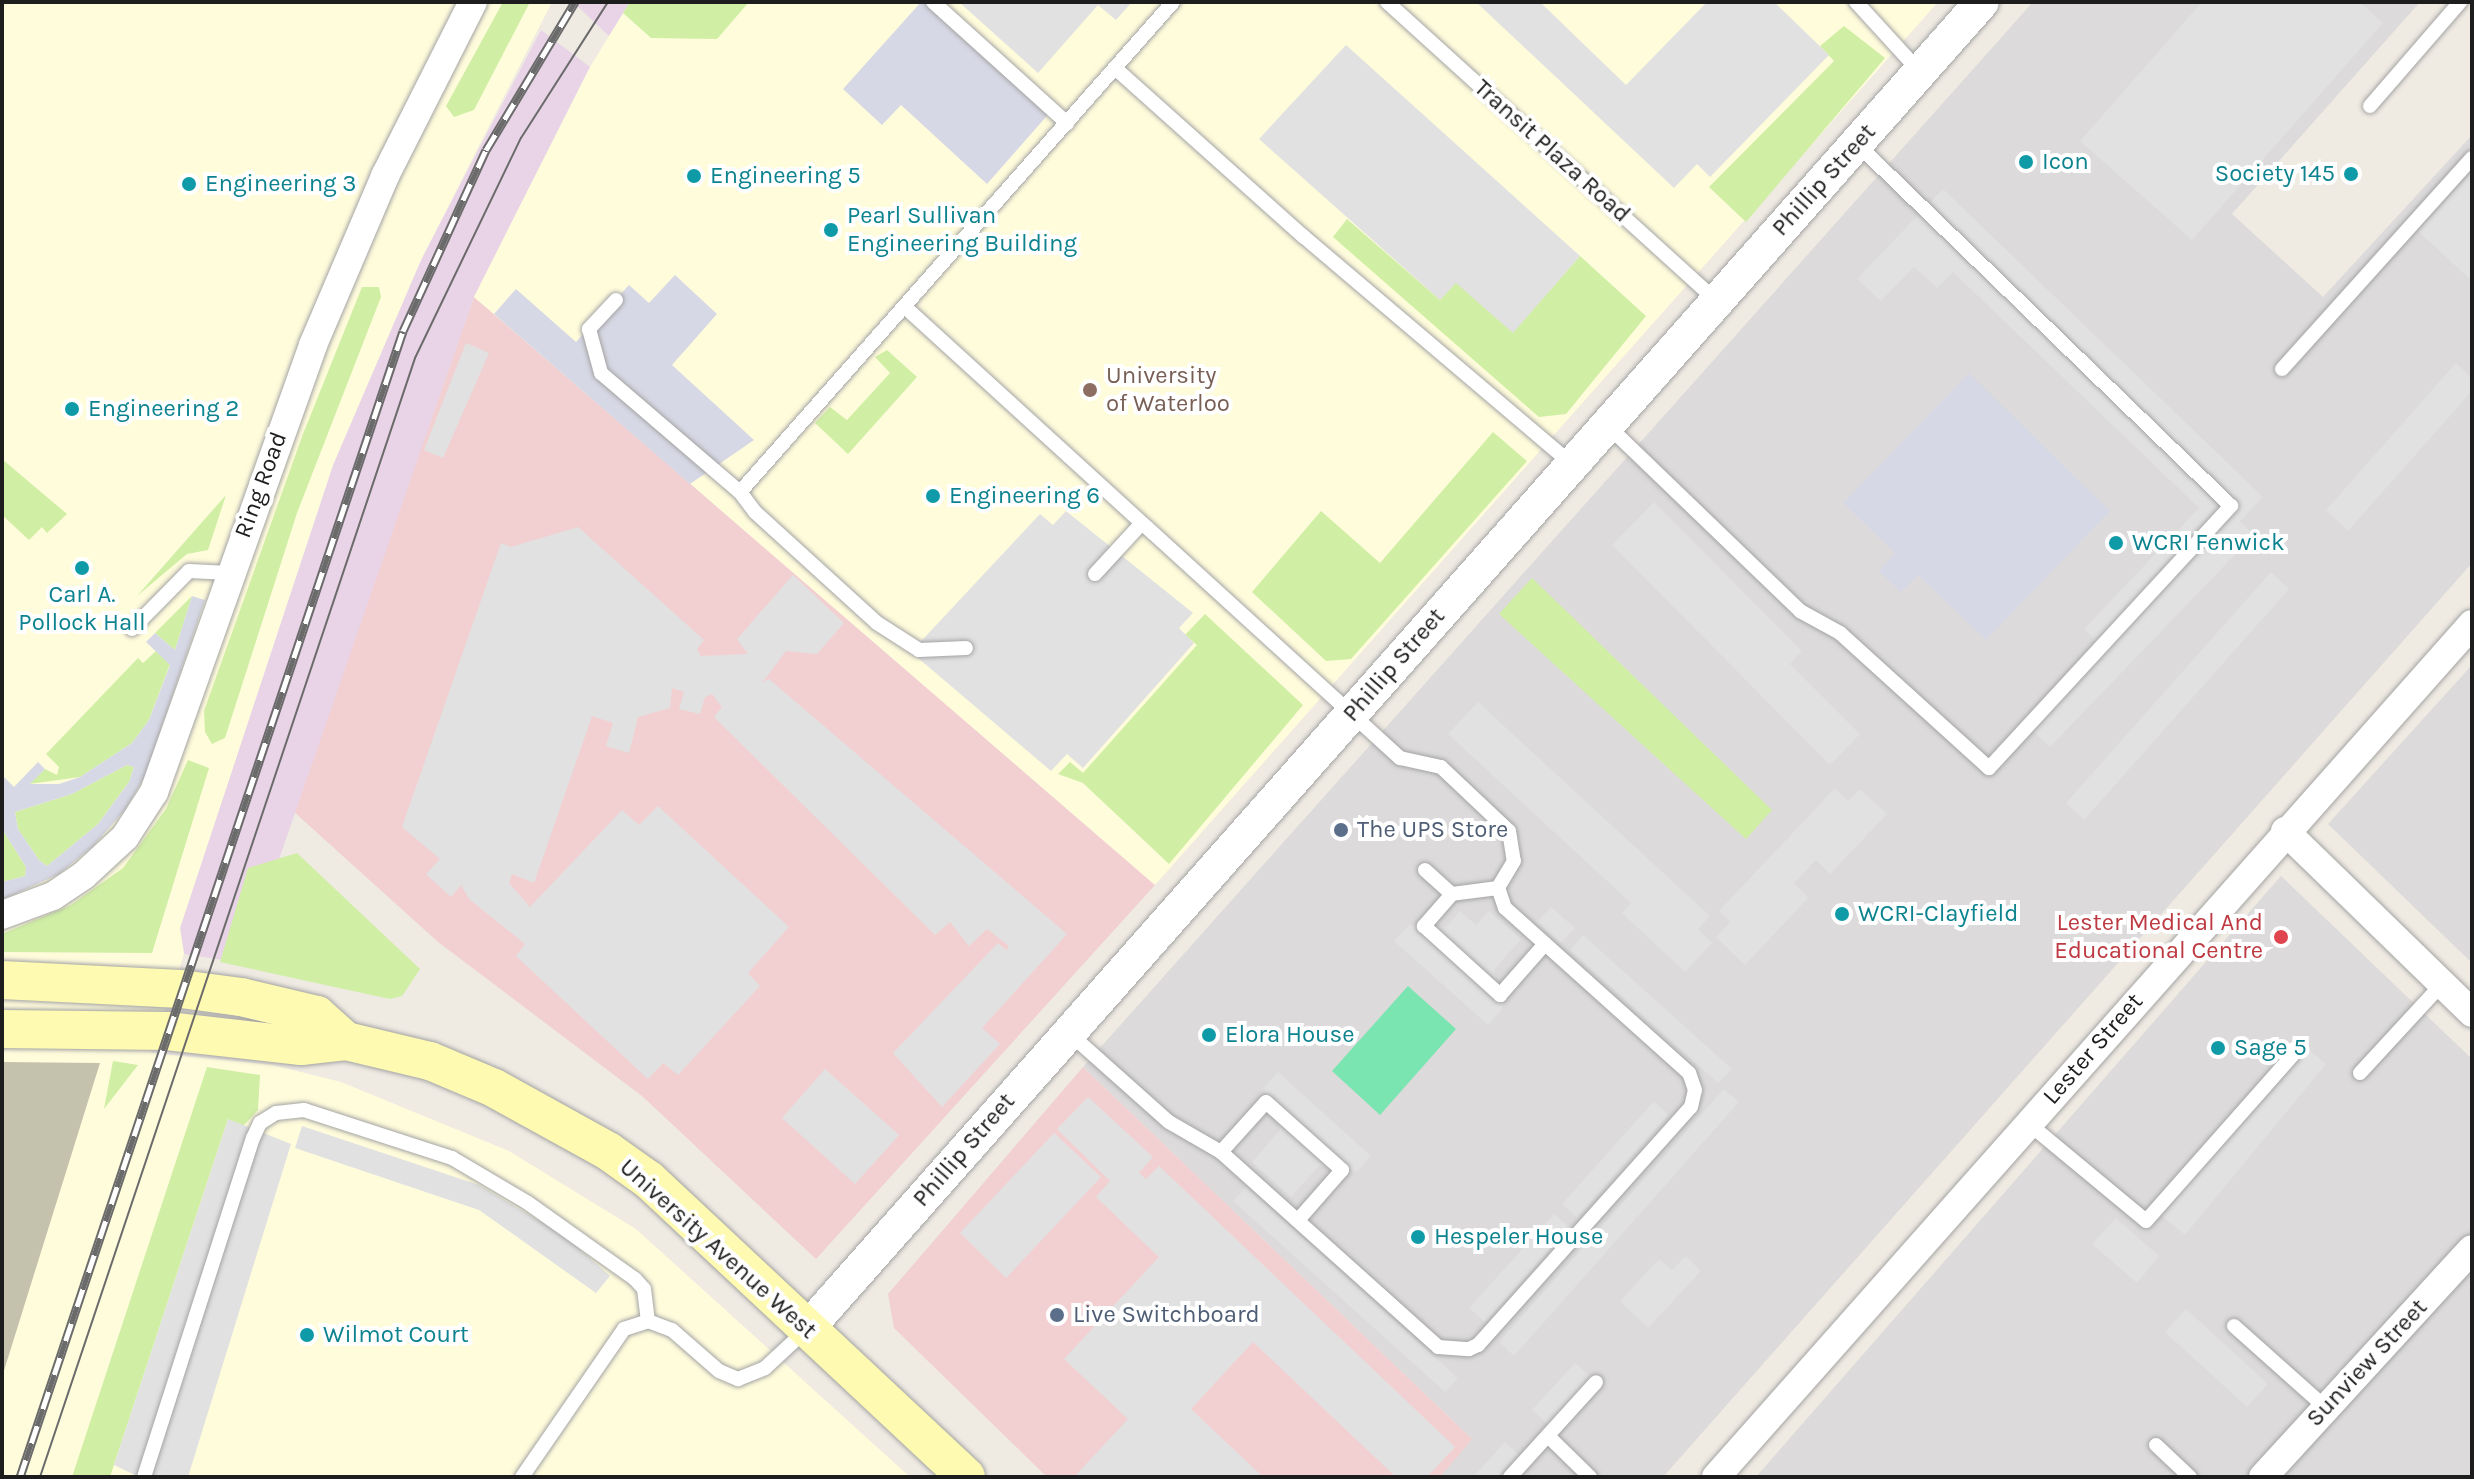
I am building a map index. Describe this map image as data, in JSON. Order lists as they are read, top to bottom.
{
  "streets": {
    "main road": ["University Avenue West"],
    "street": [
      "Phillip Street",
      "Ring Road",
      "Lester Street",
      "Sunview Street"
    ],
    "lane": ["Transit Plaza Road"]
  },
  "crossings": [
    ["Transit Plaza Road", "Phillip Street"],
    ["Phillip Street", "University Avenue West"]
  ],
  "places": [
    "Icon",
    "Society 145",
    "Engineering 5",
    "Engineering 3",
    "Pearl Sullivan Engineering Building",
    "University of Waterloo",
    "Engineering 2",
    "Engineering 6",
    "WCRI Fenwick",
    "Carl A. Pollock Hall",
    "The UPS Store",
    "WCRI-Clayfield",
    "Lester Medical And Educational Centre",
    "Elora House",
    "Sage 5",
    "Hespeler House",
    "Live Switchboard",
    "Wilmot Court"
  ]
}
